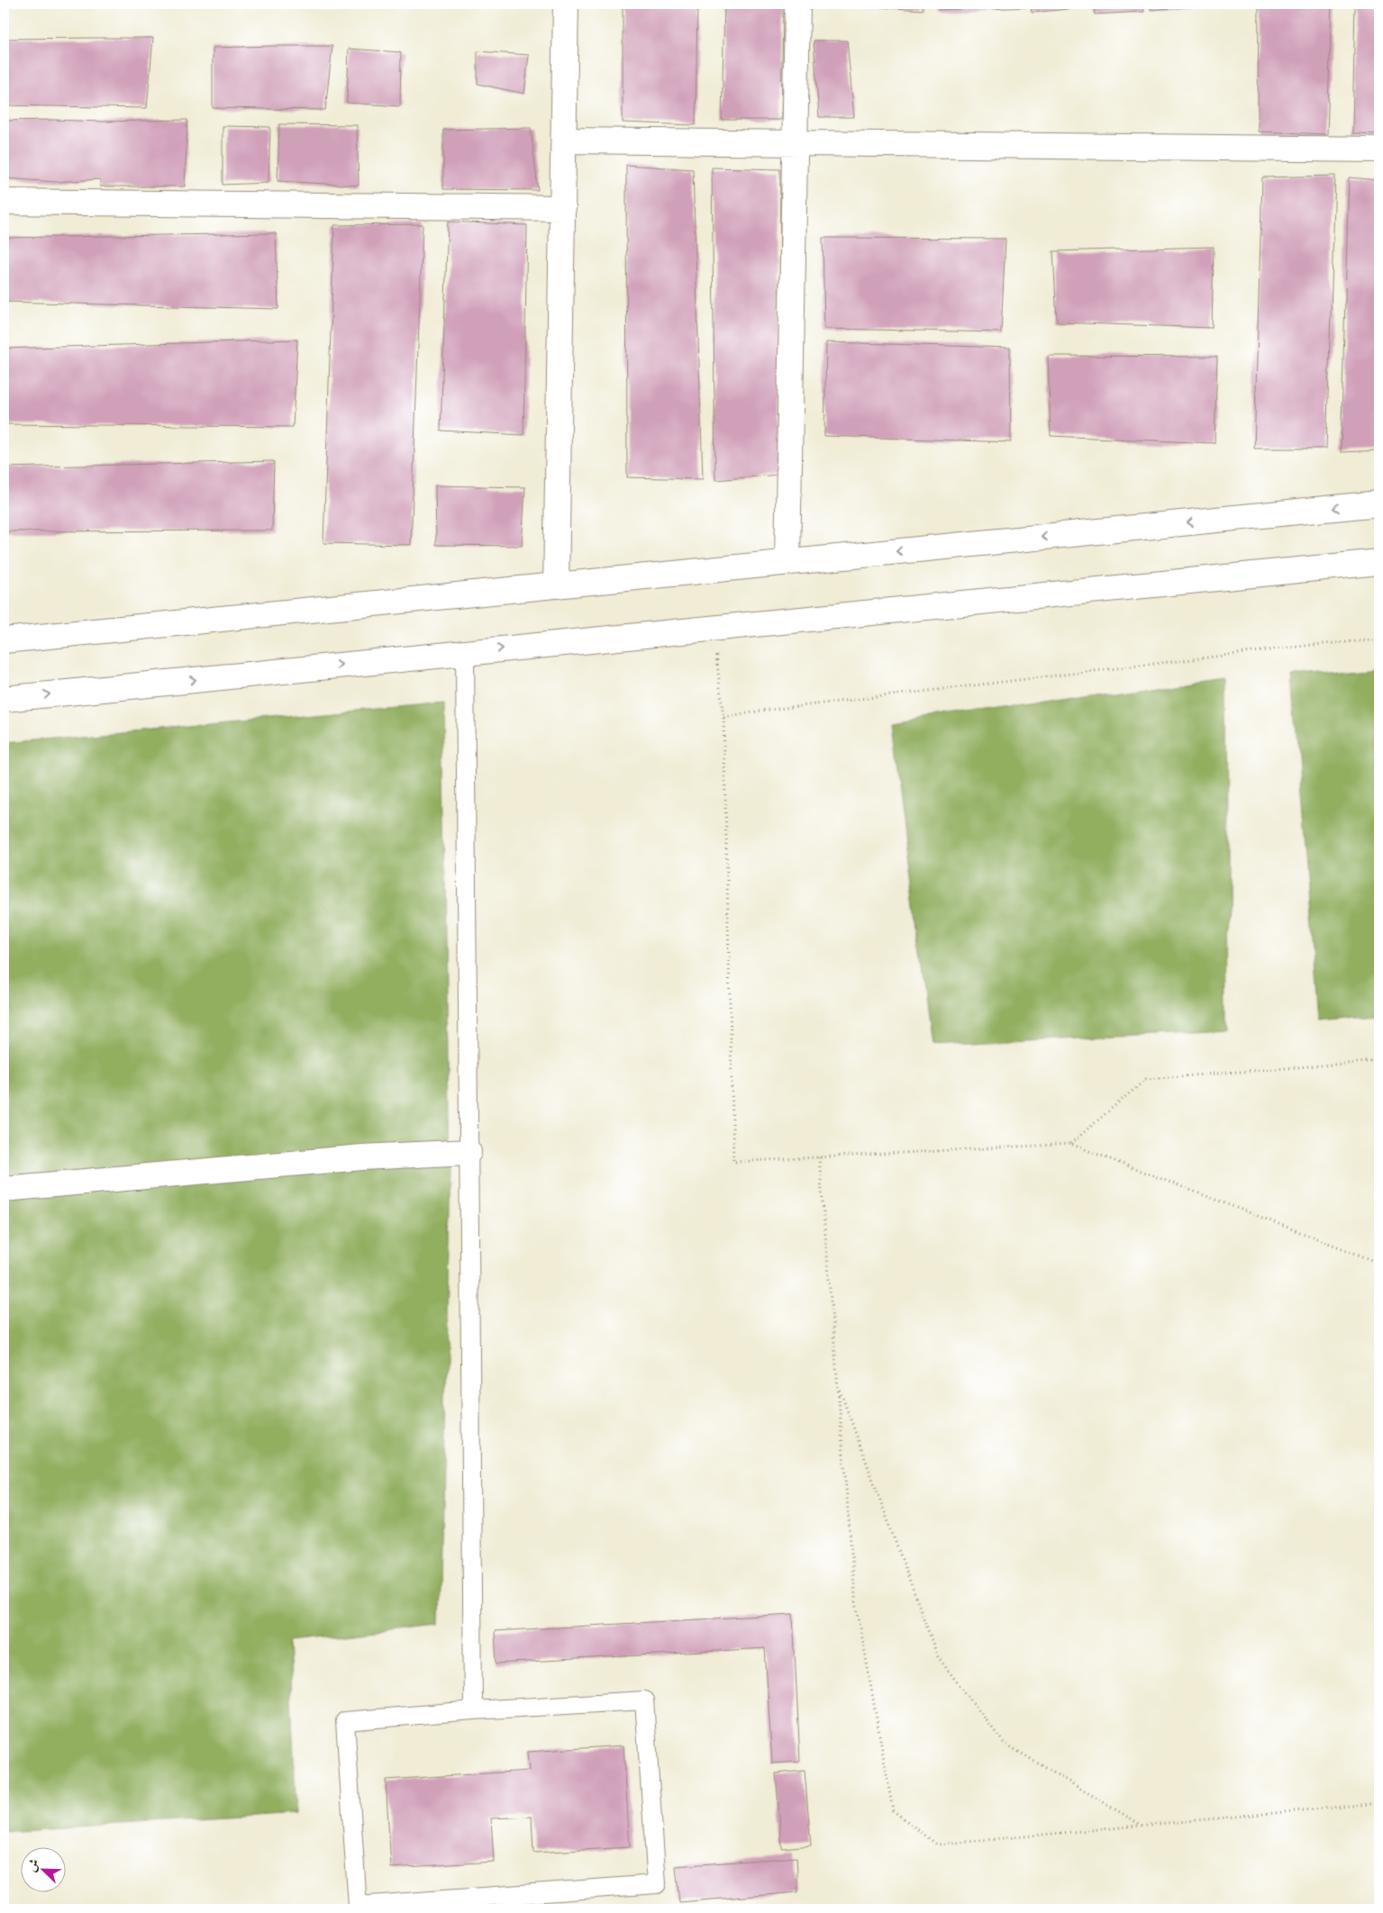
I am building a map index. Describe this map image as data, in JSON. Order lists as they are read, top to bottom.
{
  "north": "top left"
}
